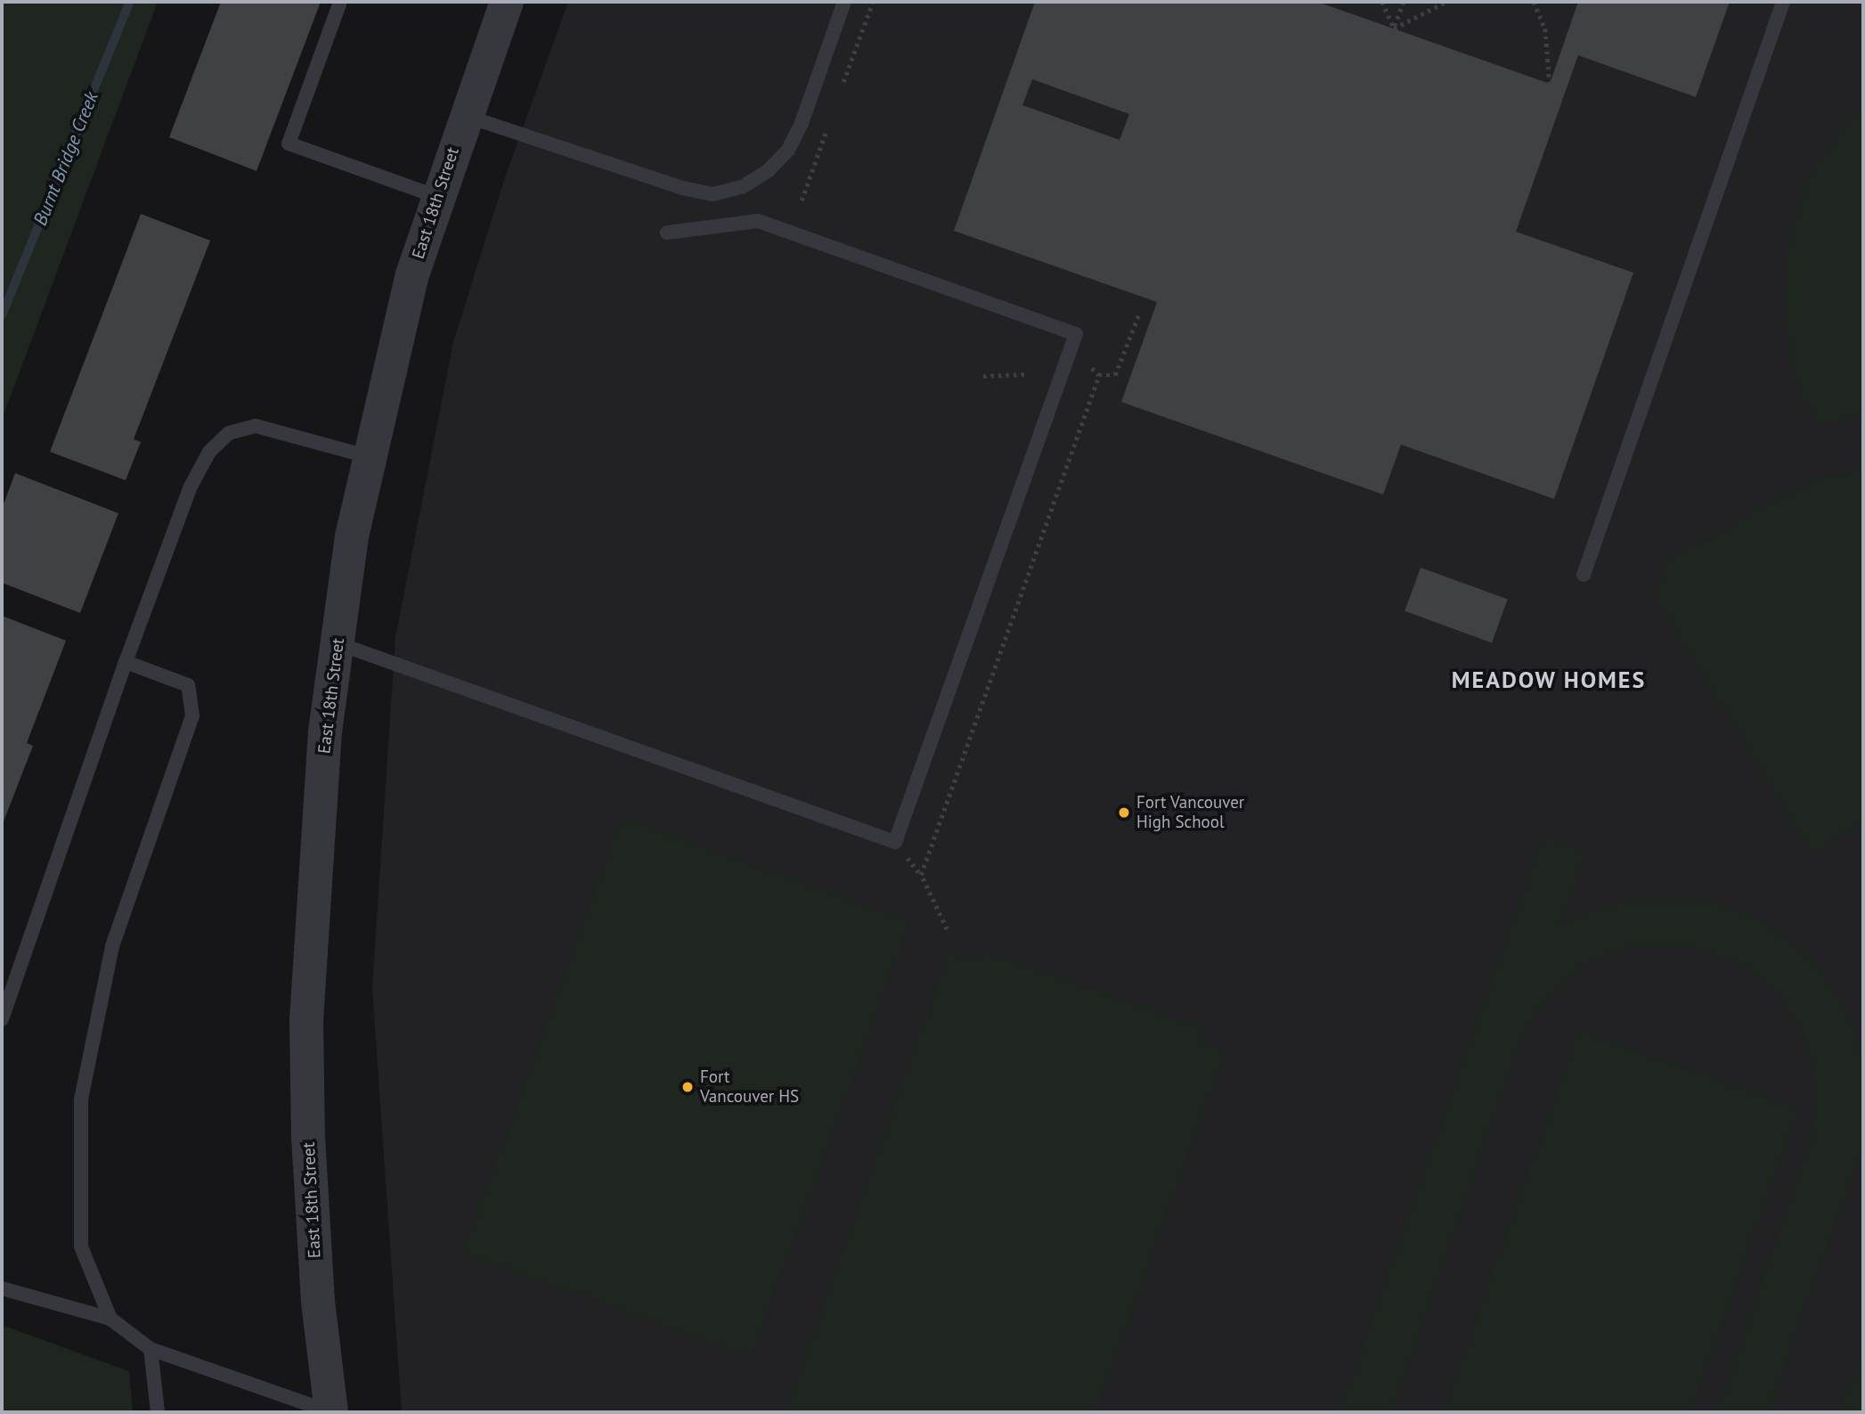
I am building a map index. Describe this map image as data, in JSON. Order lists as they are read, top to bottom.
{
  "streets": {
    "street": ["East 18th Street"]
  },
  "districts": ["MEADOW HOMES"],
  "water": ["Burnt Bridge Creek"],
  "places": ["Fort Vancouver High School", "Fort Vancouver HS"]
}
